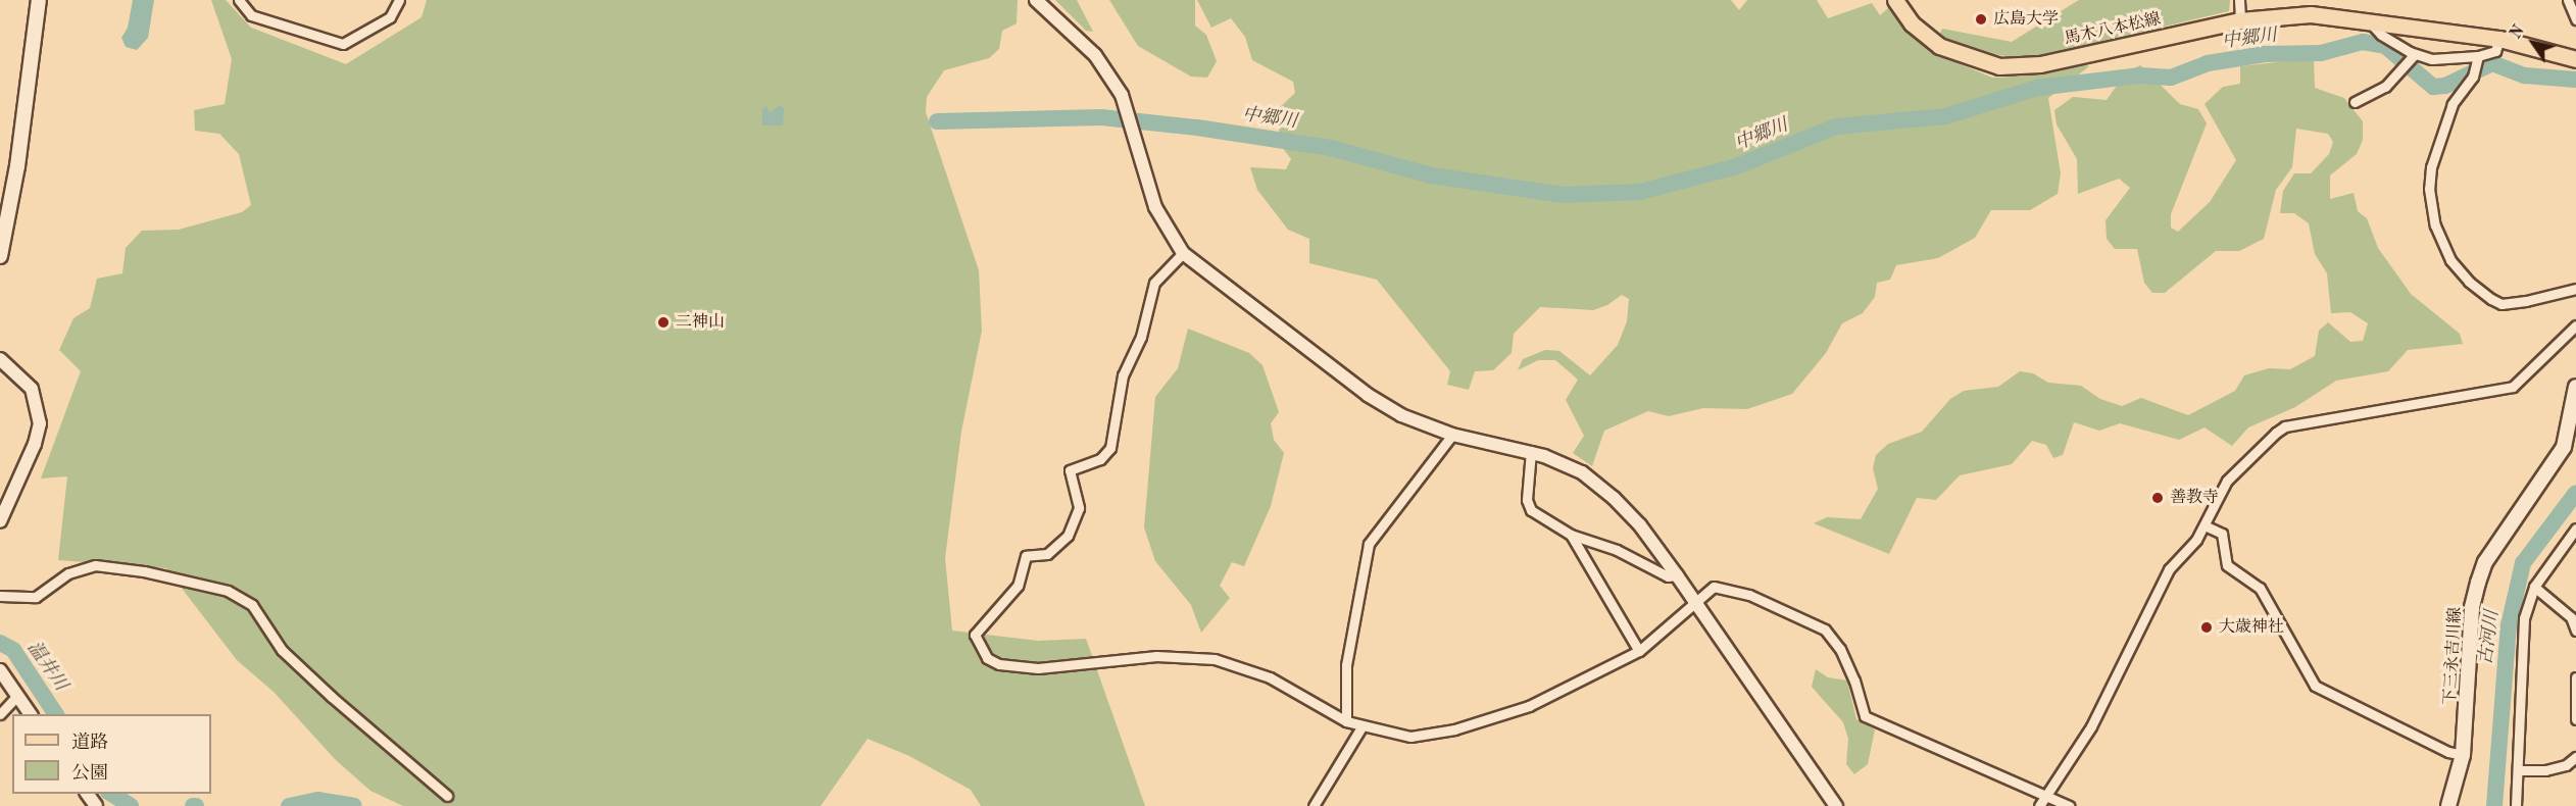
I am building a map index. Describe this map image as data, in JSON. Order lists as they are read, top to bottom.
{
  "streets": {
    "main road": ["馬木八本松線", "下三永吉川線"]
  },
  "water": ["中郷川", "古河川", "温井川"],
  "places": [
    "広島大学",
    "二神山",
    "善教寺",
    "大歳神社"
  ],
  "legend": ["道路", "公園"],
  "north": "top left"
}
